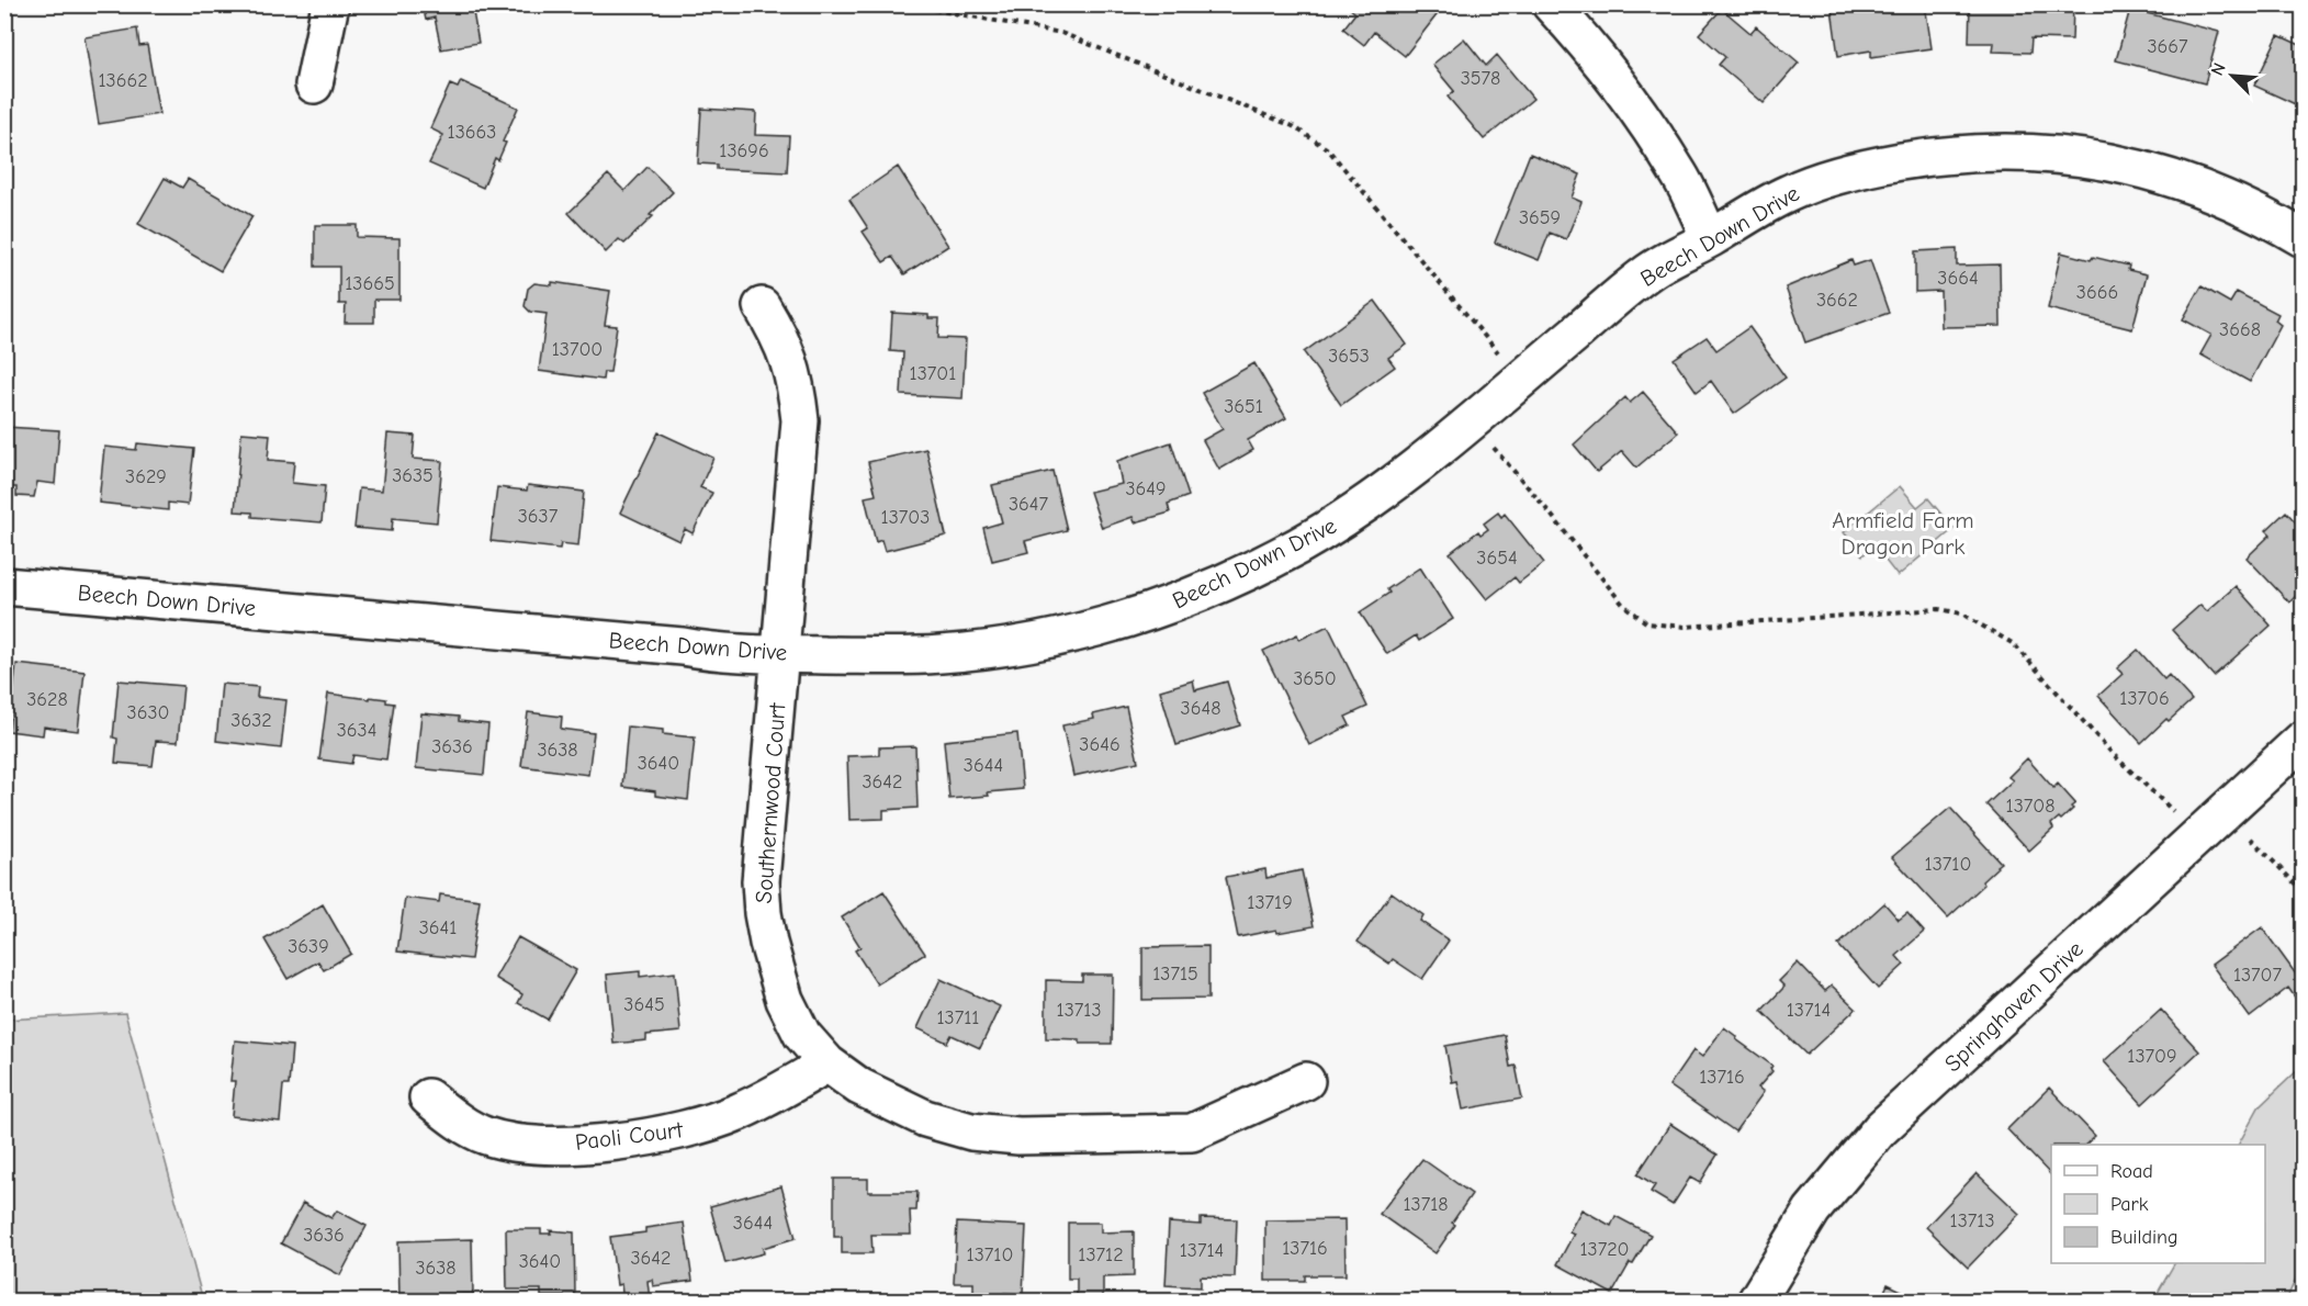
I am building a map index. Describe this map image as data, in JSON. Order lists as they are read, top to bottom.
{
  "streets": {
    "street": [
      "Beech Down Drive",
      "Southernwood Court",
      "Springhaven Drive",
      "Paoli Court"
    ]
  },
  "crossings": [
    ["Beech Down Drive", "Southernwood Court"],
    ["Southernwood Court", "Paoli Court"]
  ],
  "parks": ["Armfield Farm Dragon Park"],
  "house_numbers": [
    "3667",
    "3578",
    "13662",
    "13663",
    "13696",
    "3659",
    "3664",
    "13665",
    "3666",
    "3662",
    "3668",
    "13700",
    "3653",
    "13701",
    "3651",
    "3635",
    "3629",
    "3649",
    "3647",
    "3637",
    "13703",
    "3654",
    "3650",
    "13706",
    "3628",
    "3648",
    "3630",
    "3632",
    "3634",
    "3646",
    "3636",
    "3638",
    "3640",
    "3644",
    "3642",
    "13708",
    "13710",
    "13719",
    "3641",
    "3639",
    "13715",
    "13707",
    "3645",
    "13713",
    "13714",
    "13711",
    "13709",
    "13716",
    "13718",
    "13713",
    "3644",
    "3636",
    "13716",
    "13720",
    "13714",
    "13710",
    "13712",
    "3642",
    "3640",
    "3638"
  ],
  "legend": ["Road", "Park", "Building"],
  "north": "top left"
}
